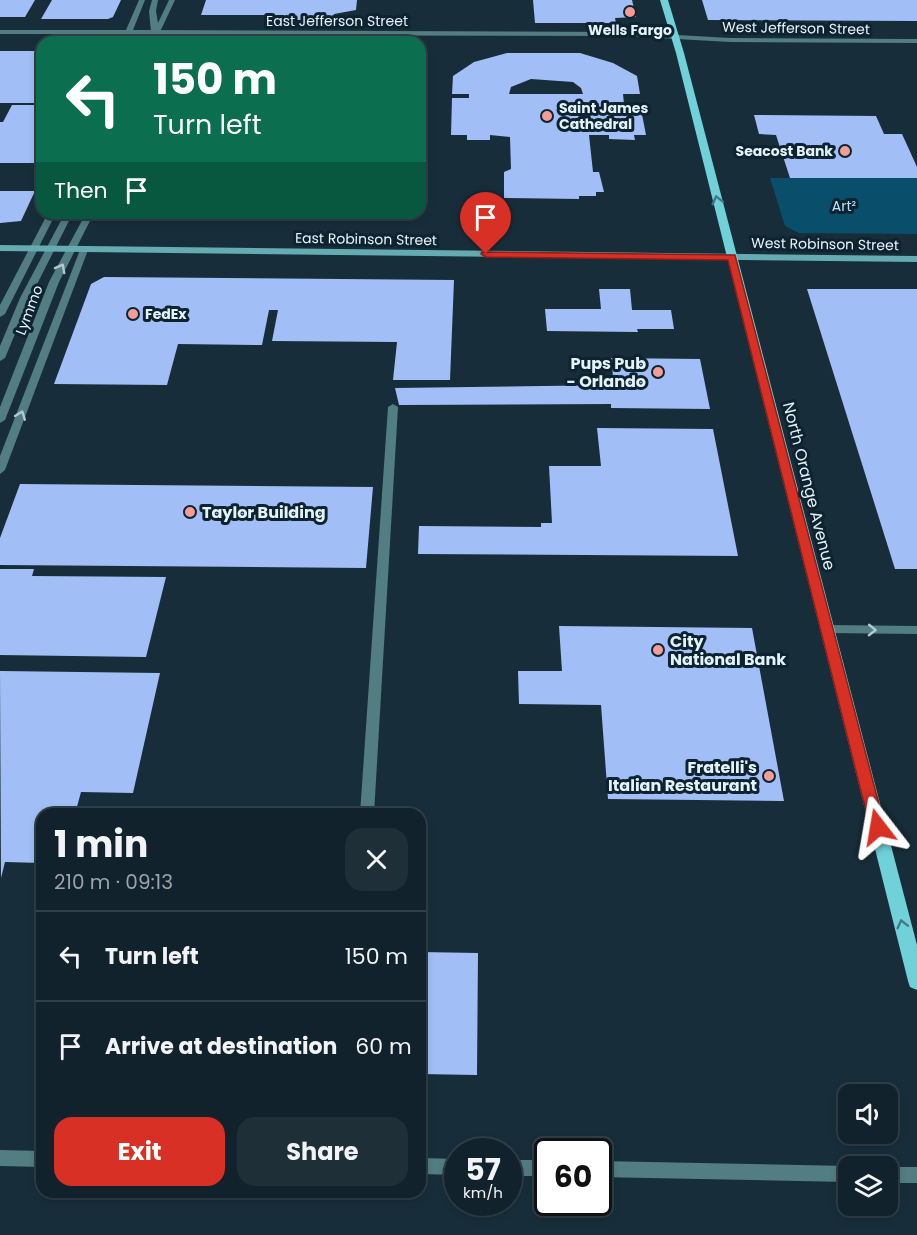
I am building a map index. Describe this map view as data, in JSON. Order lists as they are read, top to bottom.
{
  "streets": {
    "main road": ["East Robinson Street", "West Robinson Street", "North Orange Avenue"],
    "street": ["East Jefferson Street", "West Jefferson Street", "Lymmo"]
  },
  "crossings": [
    ["East Jefferson Street", "West Jefferson Street"],
    ["East Jefferson Street", "North Orange Avenue"],
    ["West Jefferson Street", "North Orange Avenue"],
    ["East Robinson Street", "West Robinson Street"],
    ["East Robinson Street", "Lymmo"],
    ["East Robinson Street", "North Orange Avenue"],
    ["West Robinson Street", "North Orange Avenue"]
  ],
  "one_way": ["North Orange Avenue"],
  "parks": ["Art²"],
  "places": [
    "Wells Fargo",
    "Saint James Cathedral",
    "Seacost Bank",
    "FedEx",
    "Pups Pub - Orlando",
    "Taylor Building",
    "City National Bank",
    "Fratelli's Italian Restaurant"
  ],
  "page": {
    "turn": ["150 m", "Turn left"],
    "then": "Then",
    "heading": ["1 min", "210 m · 09:13"],
    "list": [
      {
        "name": "Turn left",
        "value": "150 m"
      },
      {
        "name": "Arrive at destination",
        "value": "60 m"
      }
    ],
    "buttons": ["Exit", "Share"],
    "speed": "57 km/h",
    "limit": "60"
  }
}
